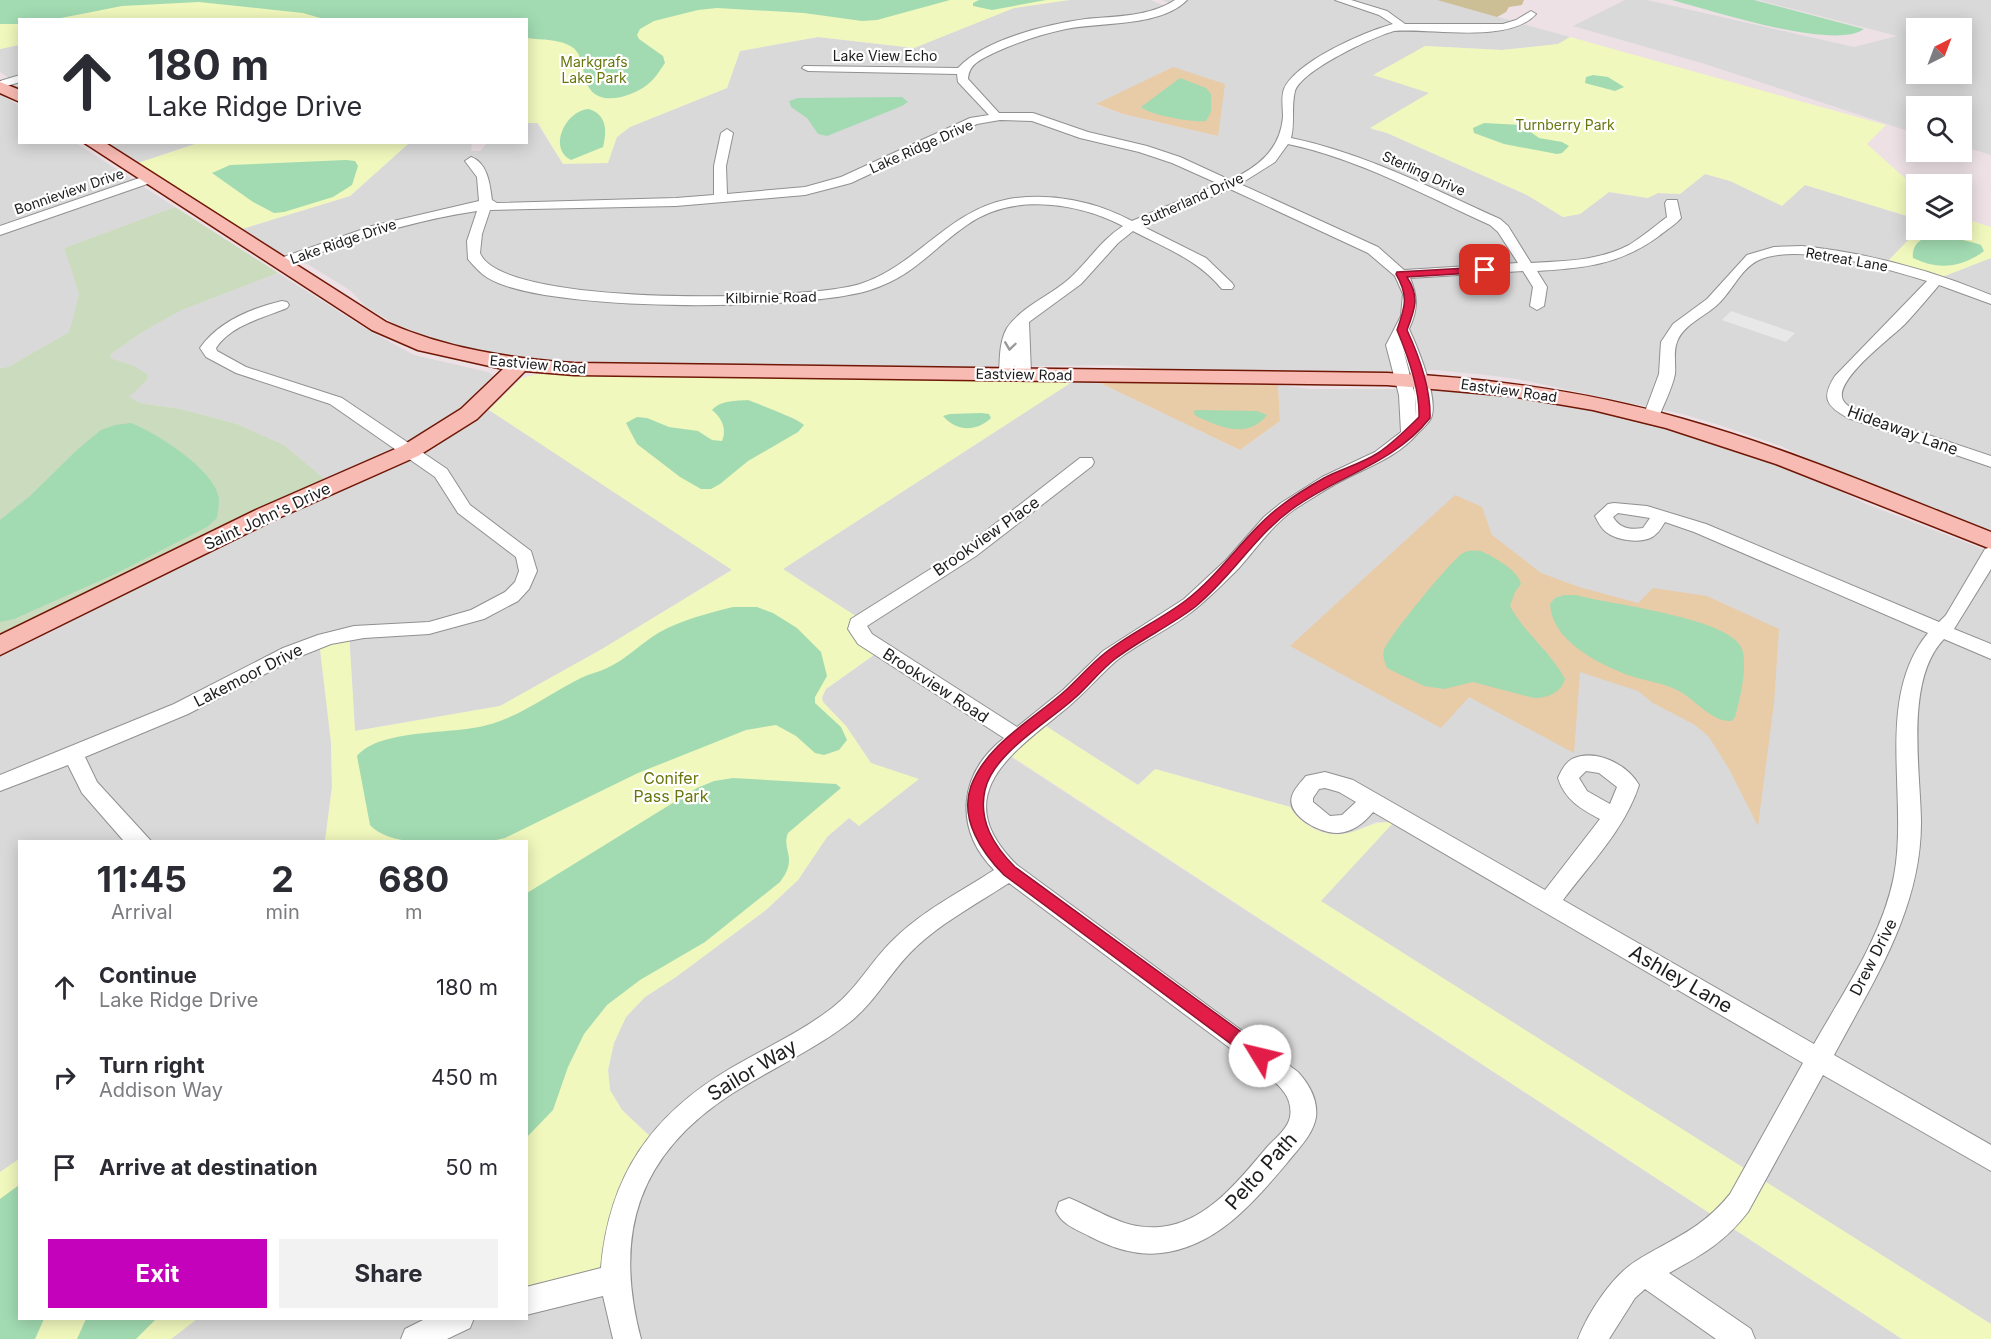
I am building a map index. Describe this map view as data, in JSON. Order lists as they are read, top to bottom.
{
  "streets": {
    "street": [
      "Lake View Echo",
      "Lake Ridge Drive",
      "Sterling Drive",
      "Bonnieview Drive",
      "Sutherland Drive",
      "Retreat Lane",
      "Kilbirnie Road",
      "Eastview Road",
      "Hideaway Lane",
      "Saint John's Drive",
      "Brookview Place",
      "Lakemoor Drive",
      "Brookview Road",
      "Drew Drive",
      "Ashley Lane",
      "Sailor Way",
      "Pelto Path"
    ]
  },
  "crossings": [
    ["Lake Ridge Drive", "Sutherland Drive"],
    ["Lake Ridge Drive", "Kilbirnie Road"],
    ["Lake Ridge Drive", "Eastview Road"],
    ["Sterling Drive", "Sutherland Drive"],
    ["Bonnieview Drive", "Eastview Road"],
    ["Sutherland Drive", "Kilbirnie Road"],
    ["Sutherland Drive", "Eastview Road"],
    ["Retreat Lane", "Eastview Road"],
    ["Retreat Lane", "Hideaway Lane"],
    ["Eastview Road", "Saint John's Drive"],
    ["Saint John's Drive", "Lakemoor Drive"],
    ["Brookview Place", "Brookview Road"],
    ["Brookview Road", "Pelto Path"],
    ["Drew Drive", "Ashley Lane"],
    ["Sailor Way", "Pelto Path"]
  ],
  "parks": ["Markgrafs Lake Park", "Turnberry Park", "Conifer Pass Park"],
  "north": "top right",
  "page": {
    "turn": ["180 m", "Lake Ridge Drive"],
    "eta": [
      "11:45",
      "Arrival",
      "2",
      "min",
      "680",
      "m"
    ],
    "list": [
      {
        "name": "Continue",
        "note": "Lake Ridge Drive",
        "value": "180 m"
      },
      {
        "name": "Turn right",
        "note": "Addison Way",
        "value": "450 m"
      },
      {
        "name": "Arrive at destination",
        "value": "50 m"
      }
    ],
    "buttons": ["Exit", "Share"]
  }
}
